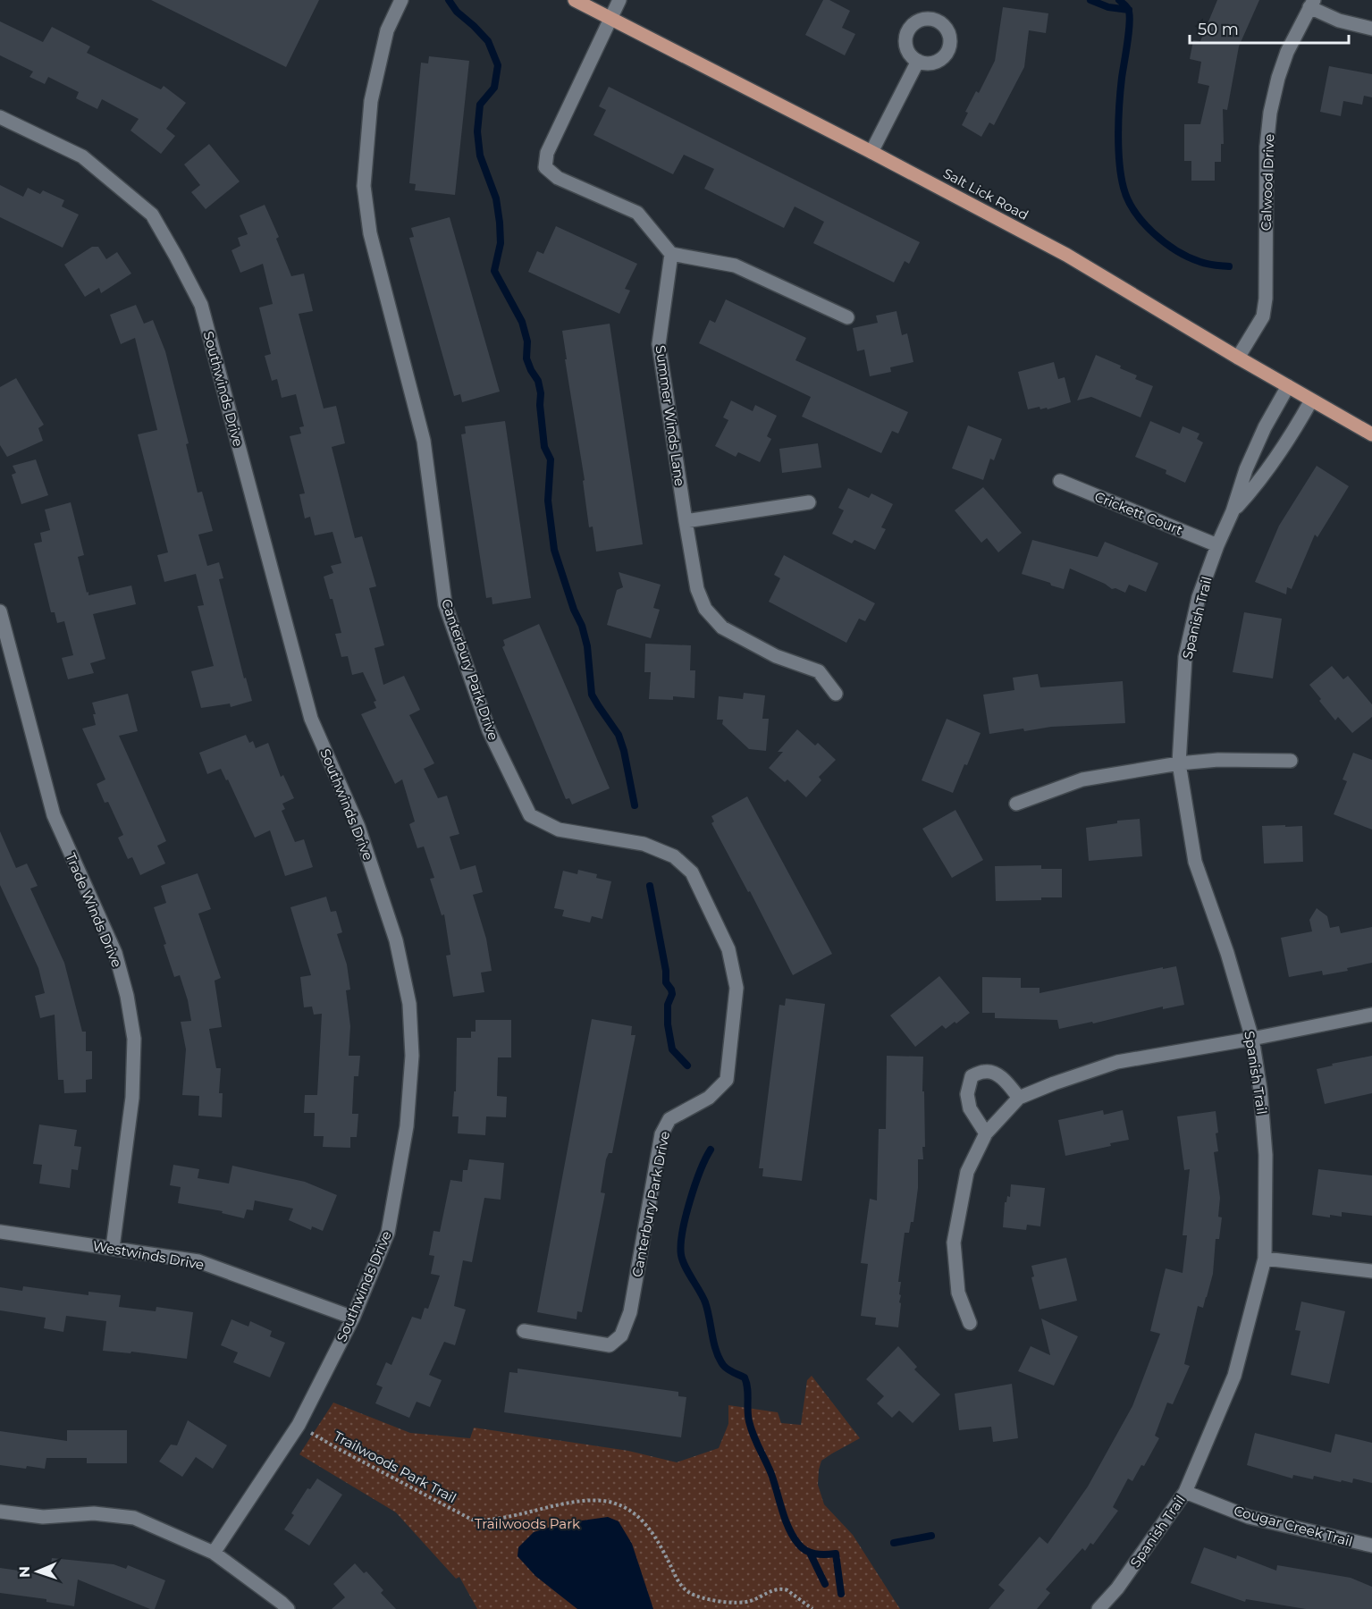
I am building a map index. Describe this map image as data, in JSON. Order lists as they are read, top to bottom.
{
  "streets": {
    "main road": ["Salt Lick Road"],
    "street": [
      "Calwood Drive",
      "Southwinds Drive",
      "Summer Winds Lane",
      "Crickett Court",
      "Spanish Trail",
      "Canterbury Park Drive",
      "Trade Winds Drive",
      "Westwinds Drive",
      "Cougar Creek Trail"
    ],
    "path": ["Trailwoods Park Trail"]
  },
  "crossings": [
    ["Calwood Drive", "Salt Lick Road"],
    ["Salt Lick Road", "Spanish Trail"],
    ["Southwinds Drive", "Westwinds Drive"],
    ["Southwinds Drive", "Trailwoods Park Trail"],
    ["Crickett Court", "Spanish Trail"],
    ["Spanish Trail", "Cougar Creek Trail"],
    ["Trade Winds Drive", "Westwinds Drive"]
  ],
  "parks": ["Trailwoods Park"],
  "scale_bar": "50 m",
  "north": "left"
}
